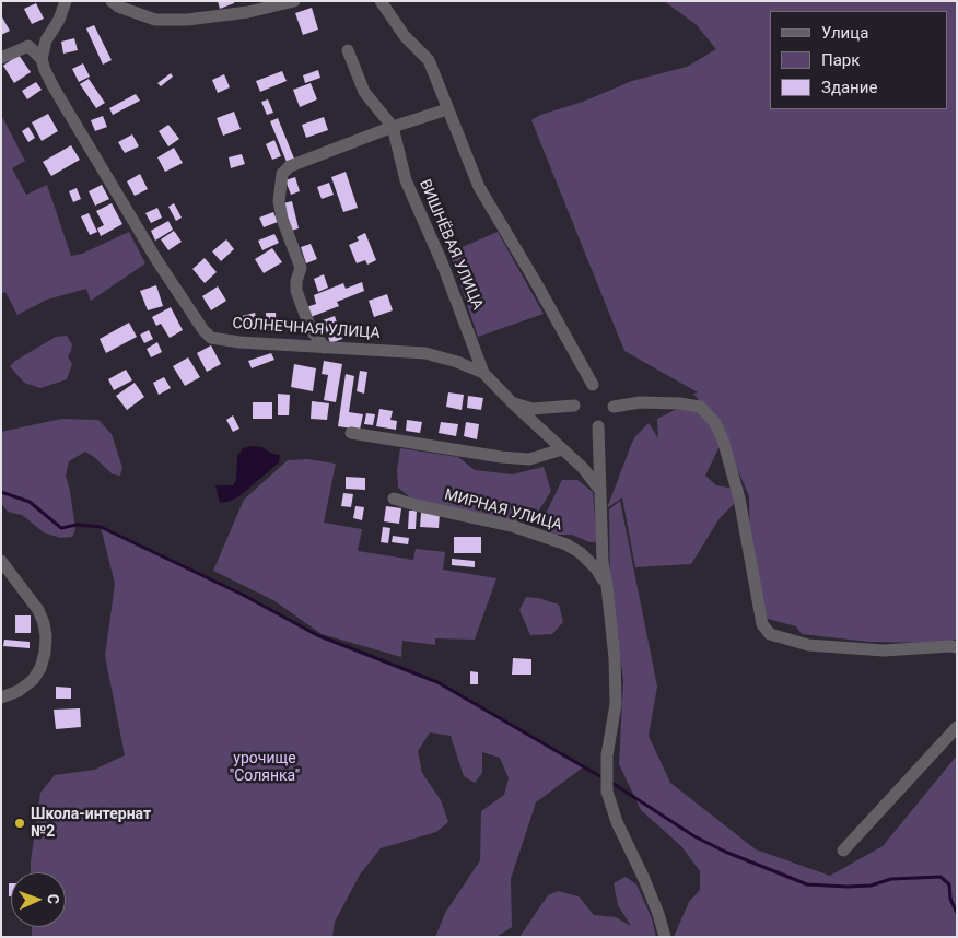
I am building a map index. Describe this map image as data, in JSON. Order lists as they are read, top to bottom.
{
  "streets": {
    "street": ["ВИШНЁВАЯ УЛИЦА", "СОЛНЕЧНАЯ УЛИЦА", "МИРНАЯ УЛИЦА"]
  },
  "crossings": [
    ["ВИШНЁВАЯ УЛИЦА", "СОЛНЕЧНАЯ УЛИЦА"]
  ],
  "parks": ["урочище \"Солянка\""],
  "places": ["Школа-интернат №2"],
  "legend": ["Улица", "Парк", "Здание"],
  "north": "right"
}
